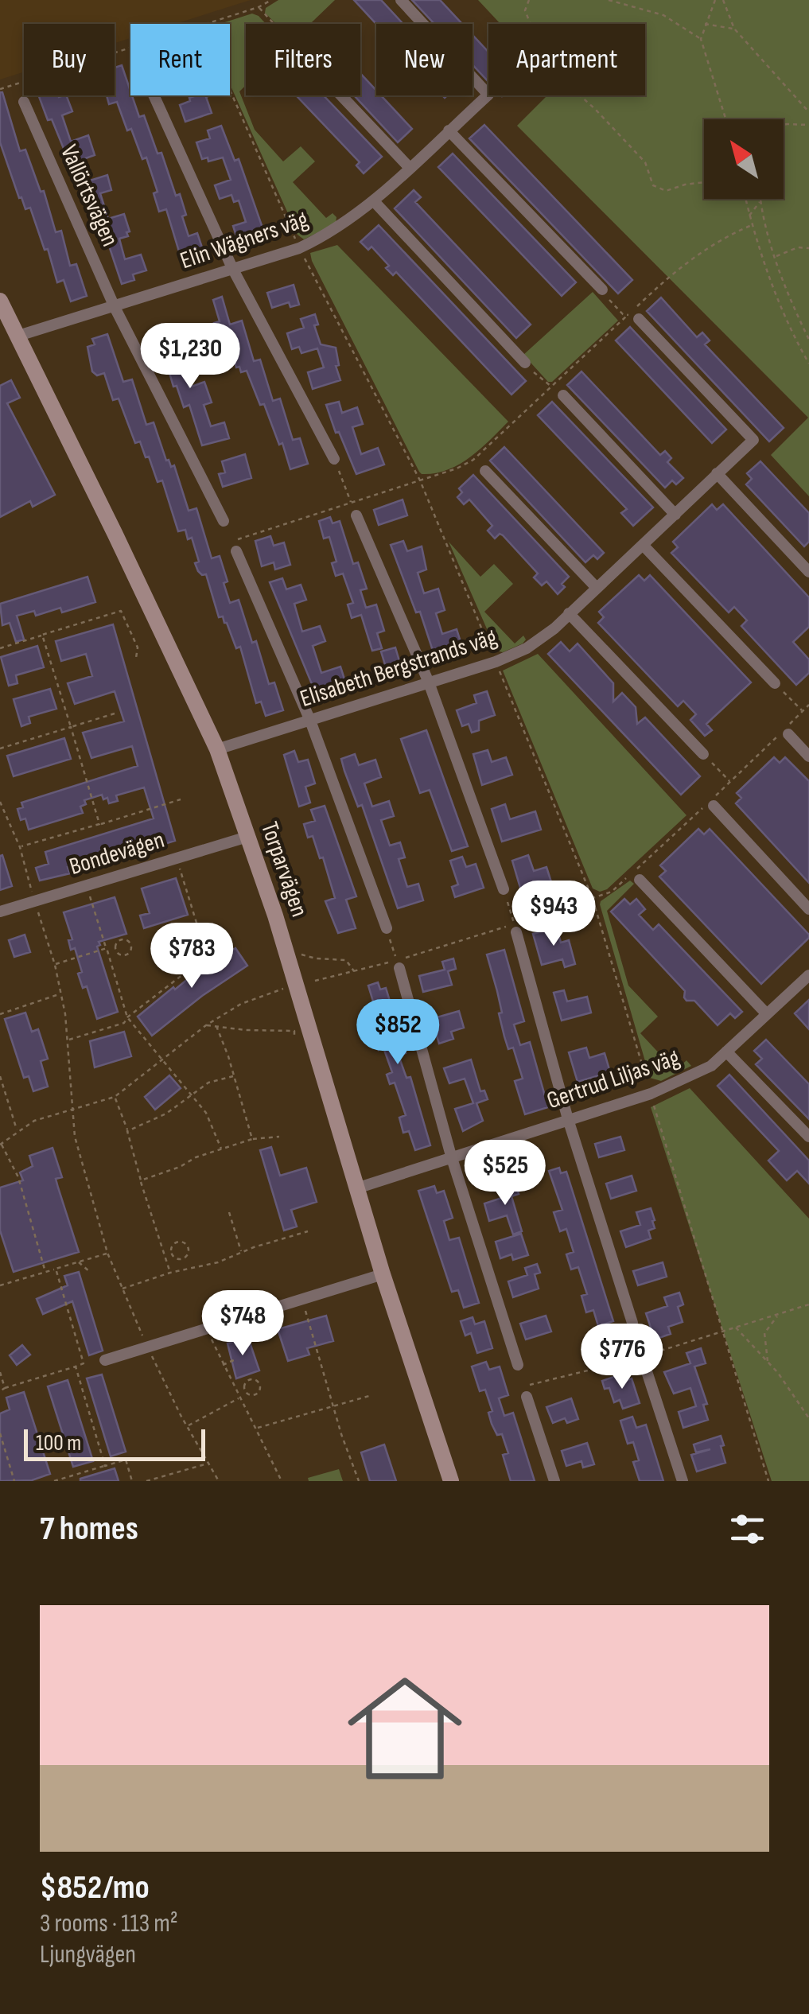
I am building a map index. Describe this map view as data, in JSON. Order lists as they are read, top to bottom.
{
  "streets": {
    "street": [
      "Vallörtsvägen",
      "Elin Wägners väg",
      "Elisabeth Bergstrands väg",
      "Bondevägen",
      "Torparvägen",
      "Gertrud Liljas väg"
    ]
  },
  "crossings": [
    ["Vallörtsvägen", "Elin Wägners väg"],
    ["Elin Wägners väg", "Torparvägen"],
    ["Elisabeth Bergstrands väg", "Torparvägen"],
    ["Bondevägen", "Torparvägen"],
    ["Torparvägen", "Gertrud Liljas väg"]
  ],
  "scale_bar": "100 m",
  "north": "top left",
  "page": {
    "chip": [
      "Buy",
      "Rent",
      "Filters",
      "New",
      "Apartment"
    ],
    "price": [
      "$1,230",
      "$943",
      "$783",
      "$852",
      "$525",
      "$748",
      "$776"
    ],
    "scale": "100 m",
    "heading": "7 homes",
    "list": [
      {
        "name": "$852/mo",
        "note": "3 rooms · 113 m² · Ljungvägen"
      }
    ]
  }
}
